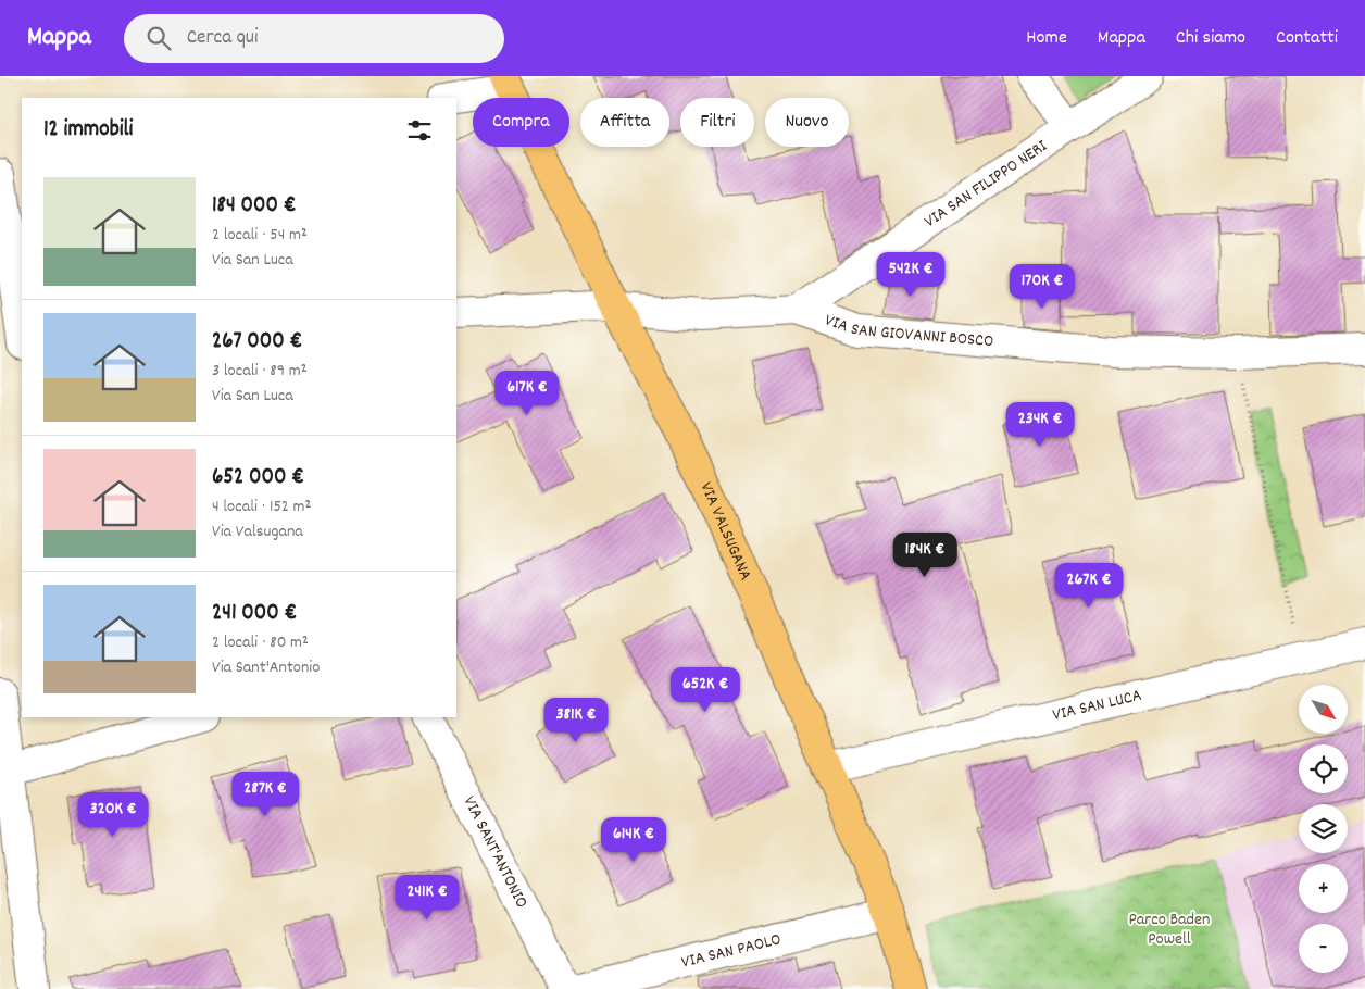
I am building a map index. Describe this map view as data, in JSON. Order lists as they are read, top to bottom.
{
  "streets": {
    "main road": ["VIA VALSUGANA"],
    "street": [
      "VIA SAN FILIPPO NERI",
      "VIA SAN GIOVANNI BOSCO",
      "VIA SAN LUCA",
      "VIA SANT'ANTONIO",
      "VIA SAN PAOLO"
    ]
  },
  "crossings": [
    ["VIA SAN FILIPPO NERI", "VIA SAN GIOVANNI BOSCO"],
    ["VIA SAN GIOVANNI BOSCO", "VIA VALSUGANA"],
    ["VIA VALSUGANA", "VIA SAN LUCA"],
    ["VIA VALSUGANA", "VIA SAN PAOLO"]
  ],
  "parks": ["Parco Baden Powell"],
  "north": "bottom right",
  "page": {
    "header": "Mappa",
    "search": "Cerca qui",
    "nav": [
      "Home",
      "Mappa",
      "Chi siamo",
      "Contatti"
    ],
    "chip": [
      "Compra",
      "Affitta",
      "Filtri",
      "Nuovo"
    ],
    "heading": "12 immobili",
    "list": [
      {
        "name": "184 000 €",
        "note": "2 locali · 54 m² · Via San Luca"
      },
      {
        "name": "267 000 €",
        "note": "3 locali · 89 m² · Via San Luca"
      },
      {
        "name": "652 000 €",
        "note": "4 locali · 152 m² · Via Valsugana"
      },
      {
        "name": "241 000 €",
        "note": "2 locali · 80 m² · Via Sant'Antonio"
      }
    ],
    "price": [
      "542K €",
      "170K €",
      "617K €",
      "234K €",
      "184K €",
      "267K €",
      "652K €",
      "381K €",
      "287K €",
      "320K €",
      "614K €",
      "241K €"
    ],
    "map_buttons": ["+", "−"]
  }
}
